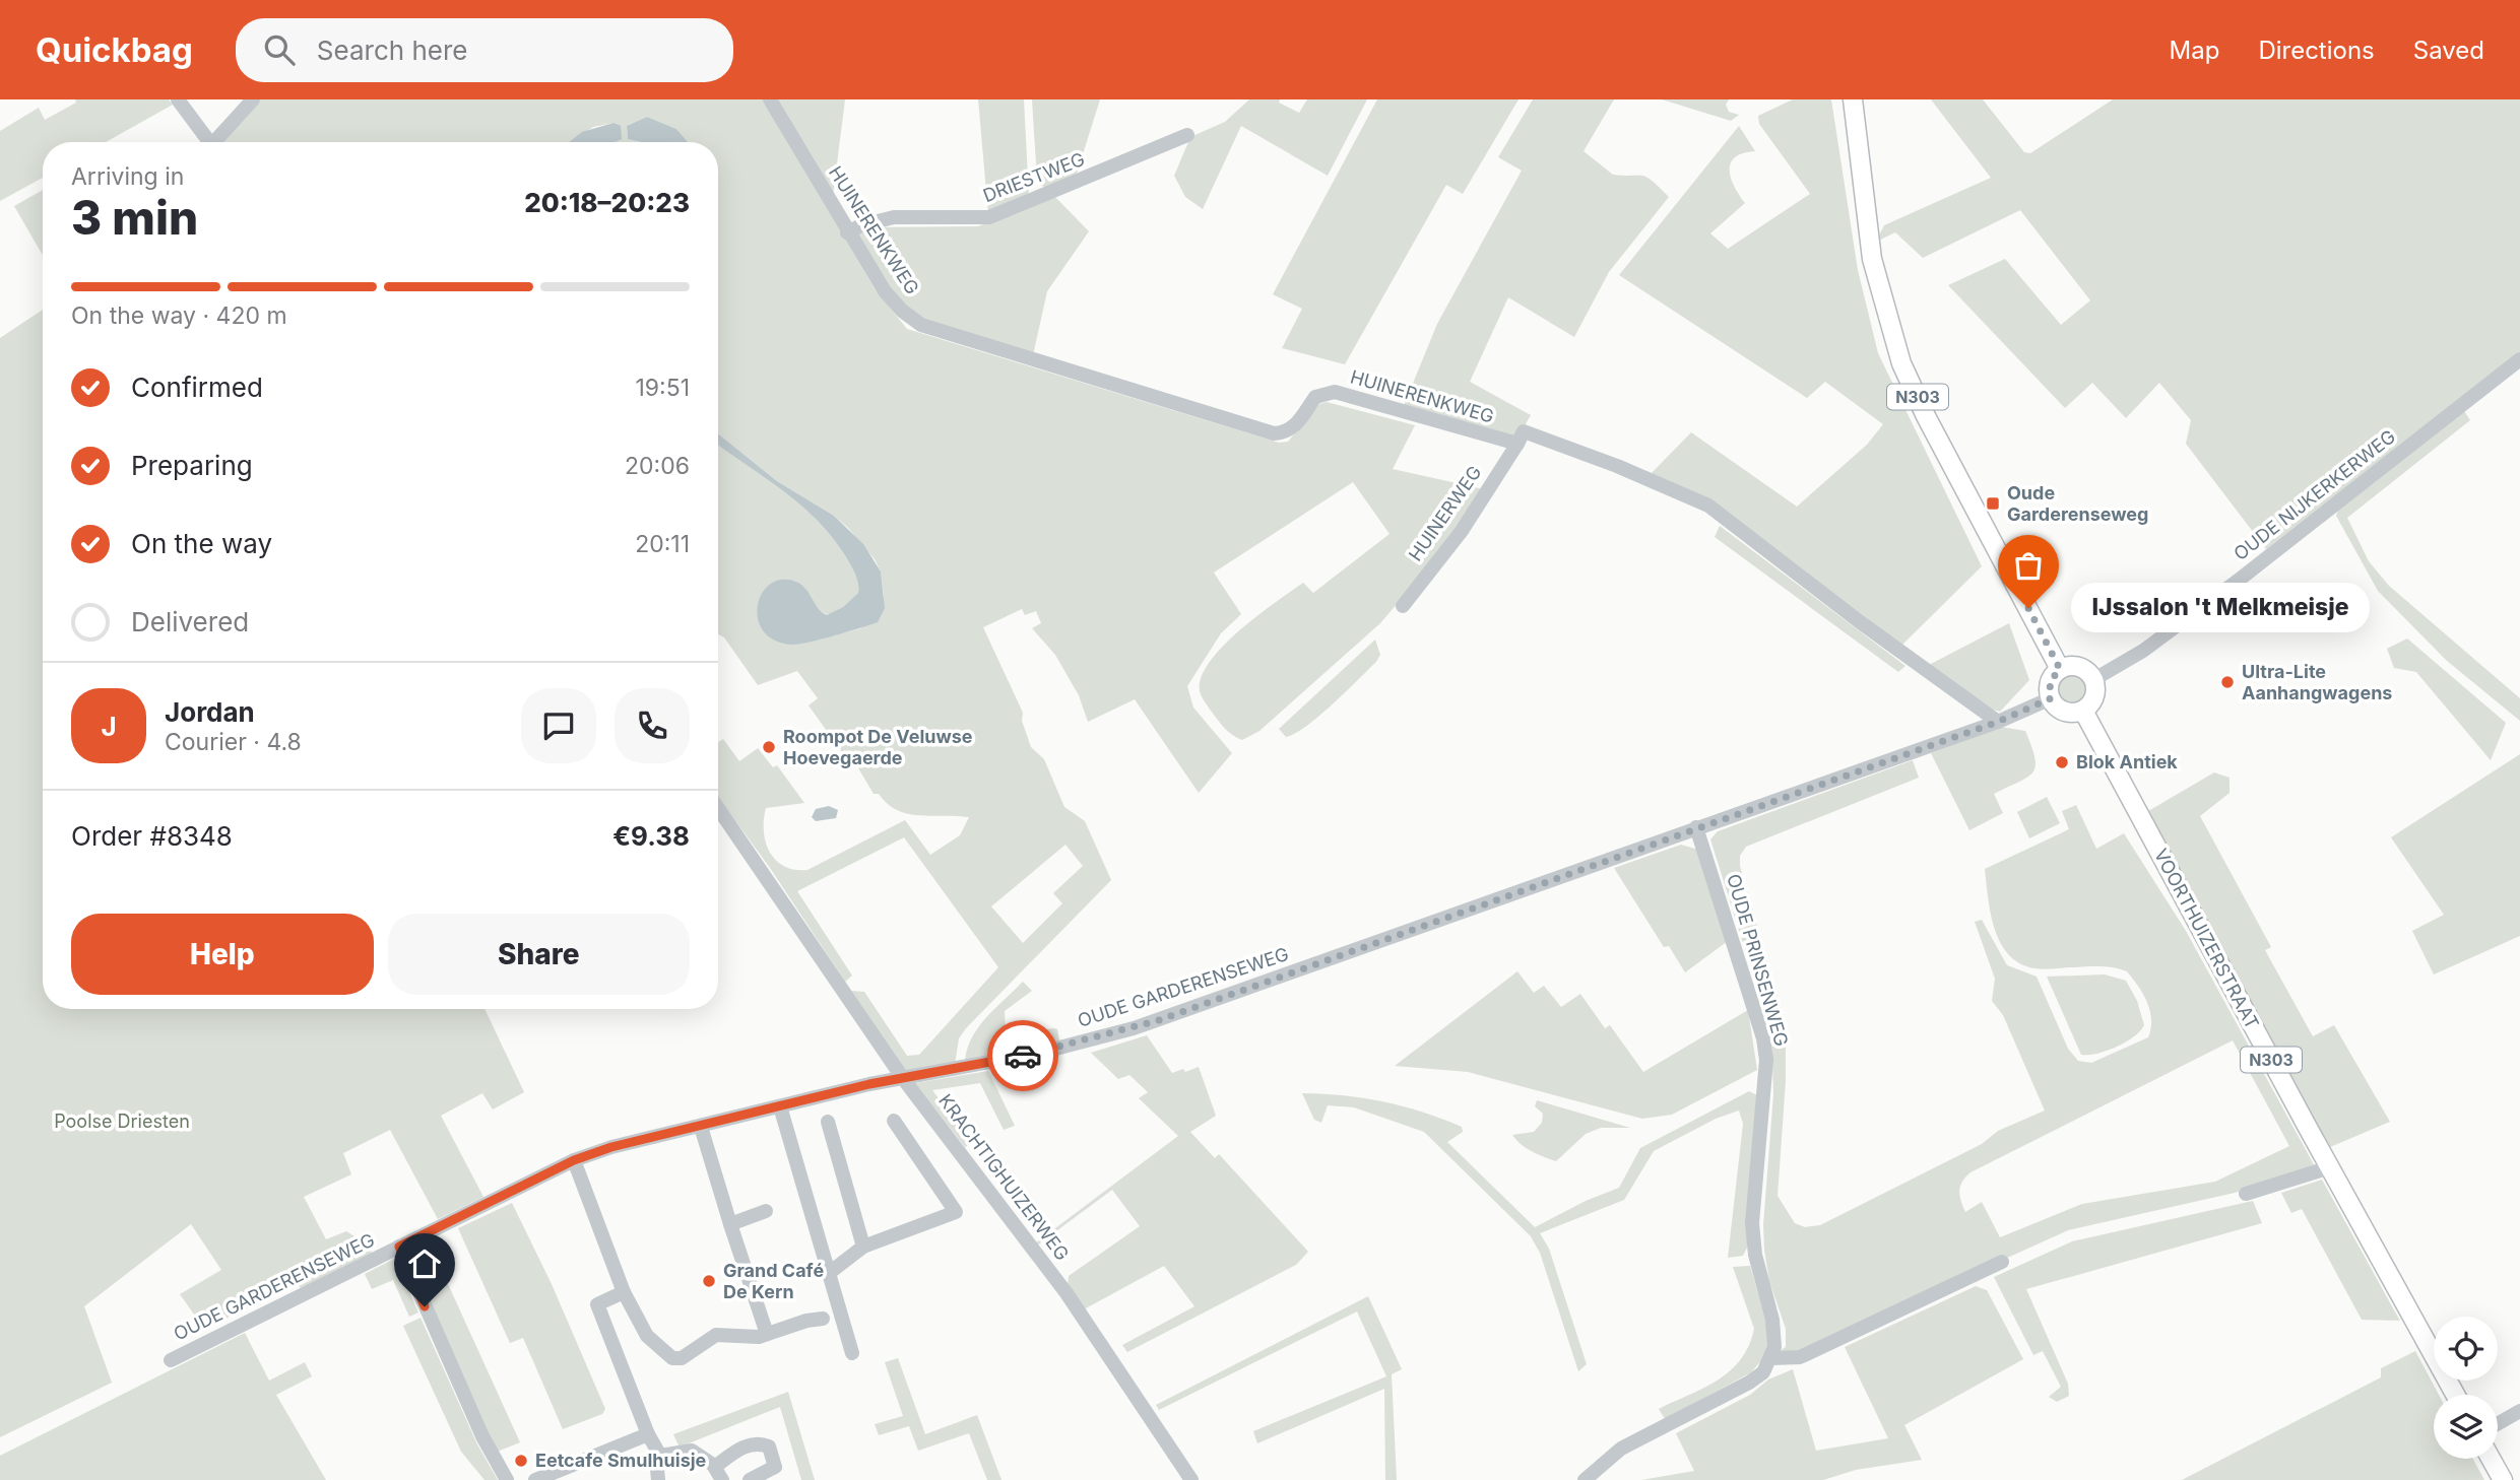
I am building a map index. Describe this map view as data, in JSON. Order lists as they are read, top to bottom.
{
  "streets": {
    "main road": ["N303", "VOORTHUIZERSTRAAT"],
    "street": [
      "DRIESTWEG",
      "HUINERENKWEG",
      "OUDE NIJKERKERWEG",
      "HUINERWEG",
      "OUDE PRINSENWEG",
      "OUDE GARDERENSEWEG",
      "KRACHTIGHUIZERWEG"
    ]
  },
  "crossings": [
    ["DRIESTWEG", "HUINERENKWEG"],
    ["HUINERENKWEG", "HUINERWEG"],
    ["HUINERENKWEG", "OUDE GARDERENSEWEG"],
    ["N303", "OUDE NIJKERKERWEG"],
    ["N303", "VOORTHUIZERSTRAAT"],
    ["N303", "OUDE GARDERENSEWEG"],
    ["OUDE NIJKERKERWEG", "VOORTHUIZERSTRAAT"],
    ["OUDE NIJKERKERWEG", "OUDE GARDERENSEWEG"],
    ["VOORTHUIZERSTRAAT", "OUDE GARDERENSEWEG"],
    ["OUDE PRINSENWEG", "OUDE GARDERENSEWEG"],
    ["OUDE GARDERENSEWEG", "KRACHTIGHUIZERWEG"]
  ],
  "parks": ["Poolse Driesten"],
  "places": {
    "transit": ["Oude Garderenseweg"],
    "other": [
      "IJssalon 't Melkmeisje",
      "Ultra-Lite Aanhangwagens",
      "Roompot De Veluwse Hoevegaerde",
      "Blok Antiek",
      "Grand Café De Kern",
      "Eetcafe Smulhuisje"
    ]
  },
  "page": {
    "header": "Quickbag",
    "search": "Search here",
    "nav": ["Map", "Directions", "Saved"],
    "heading": ["3 min", "Arriving in", "20:18–20:23"],
    "panel": [
      "Jordan",
      "Courier · 4.8",
      "Order #8348",
      "€9.38"
    ],
    "bar": "On the way · 420 m",
    "list": [
      ["Confirmed", "19:51"],
      ["Preparing", "20:06"],
      ["On the way", "20:11"],
      "Delivered"
    ],
    "bubble": "IJssalon 't Melkmeisje",
    "round": "J",
    "buttons": ["Help", "Share"]
  }
}
